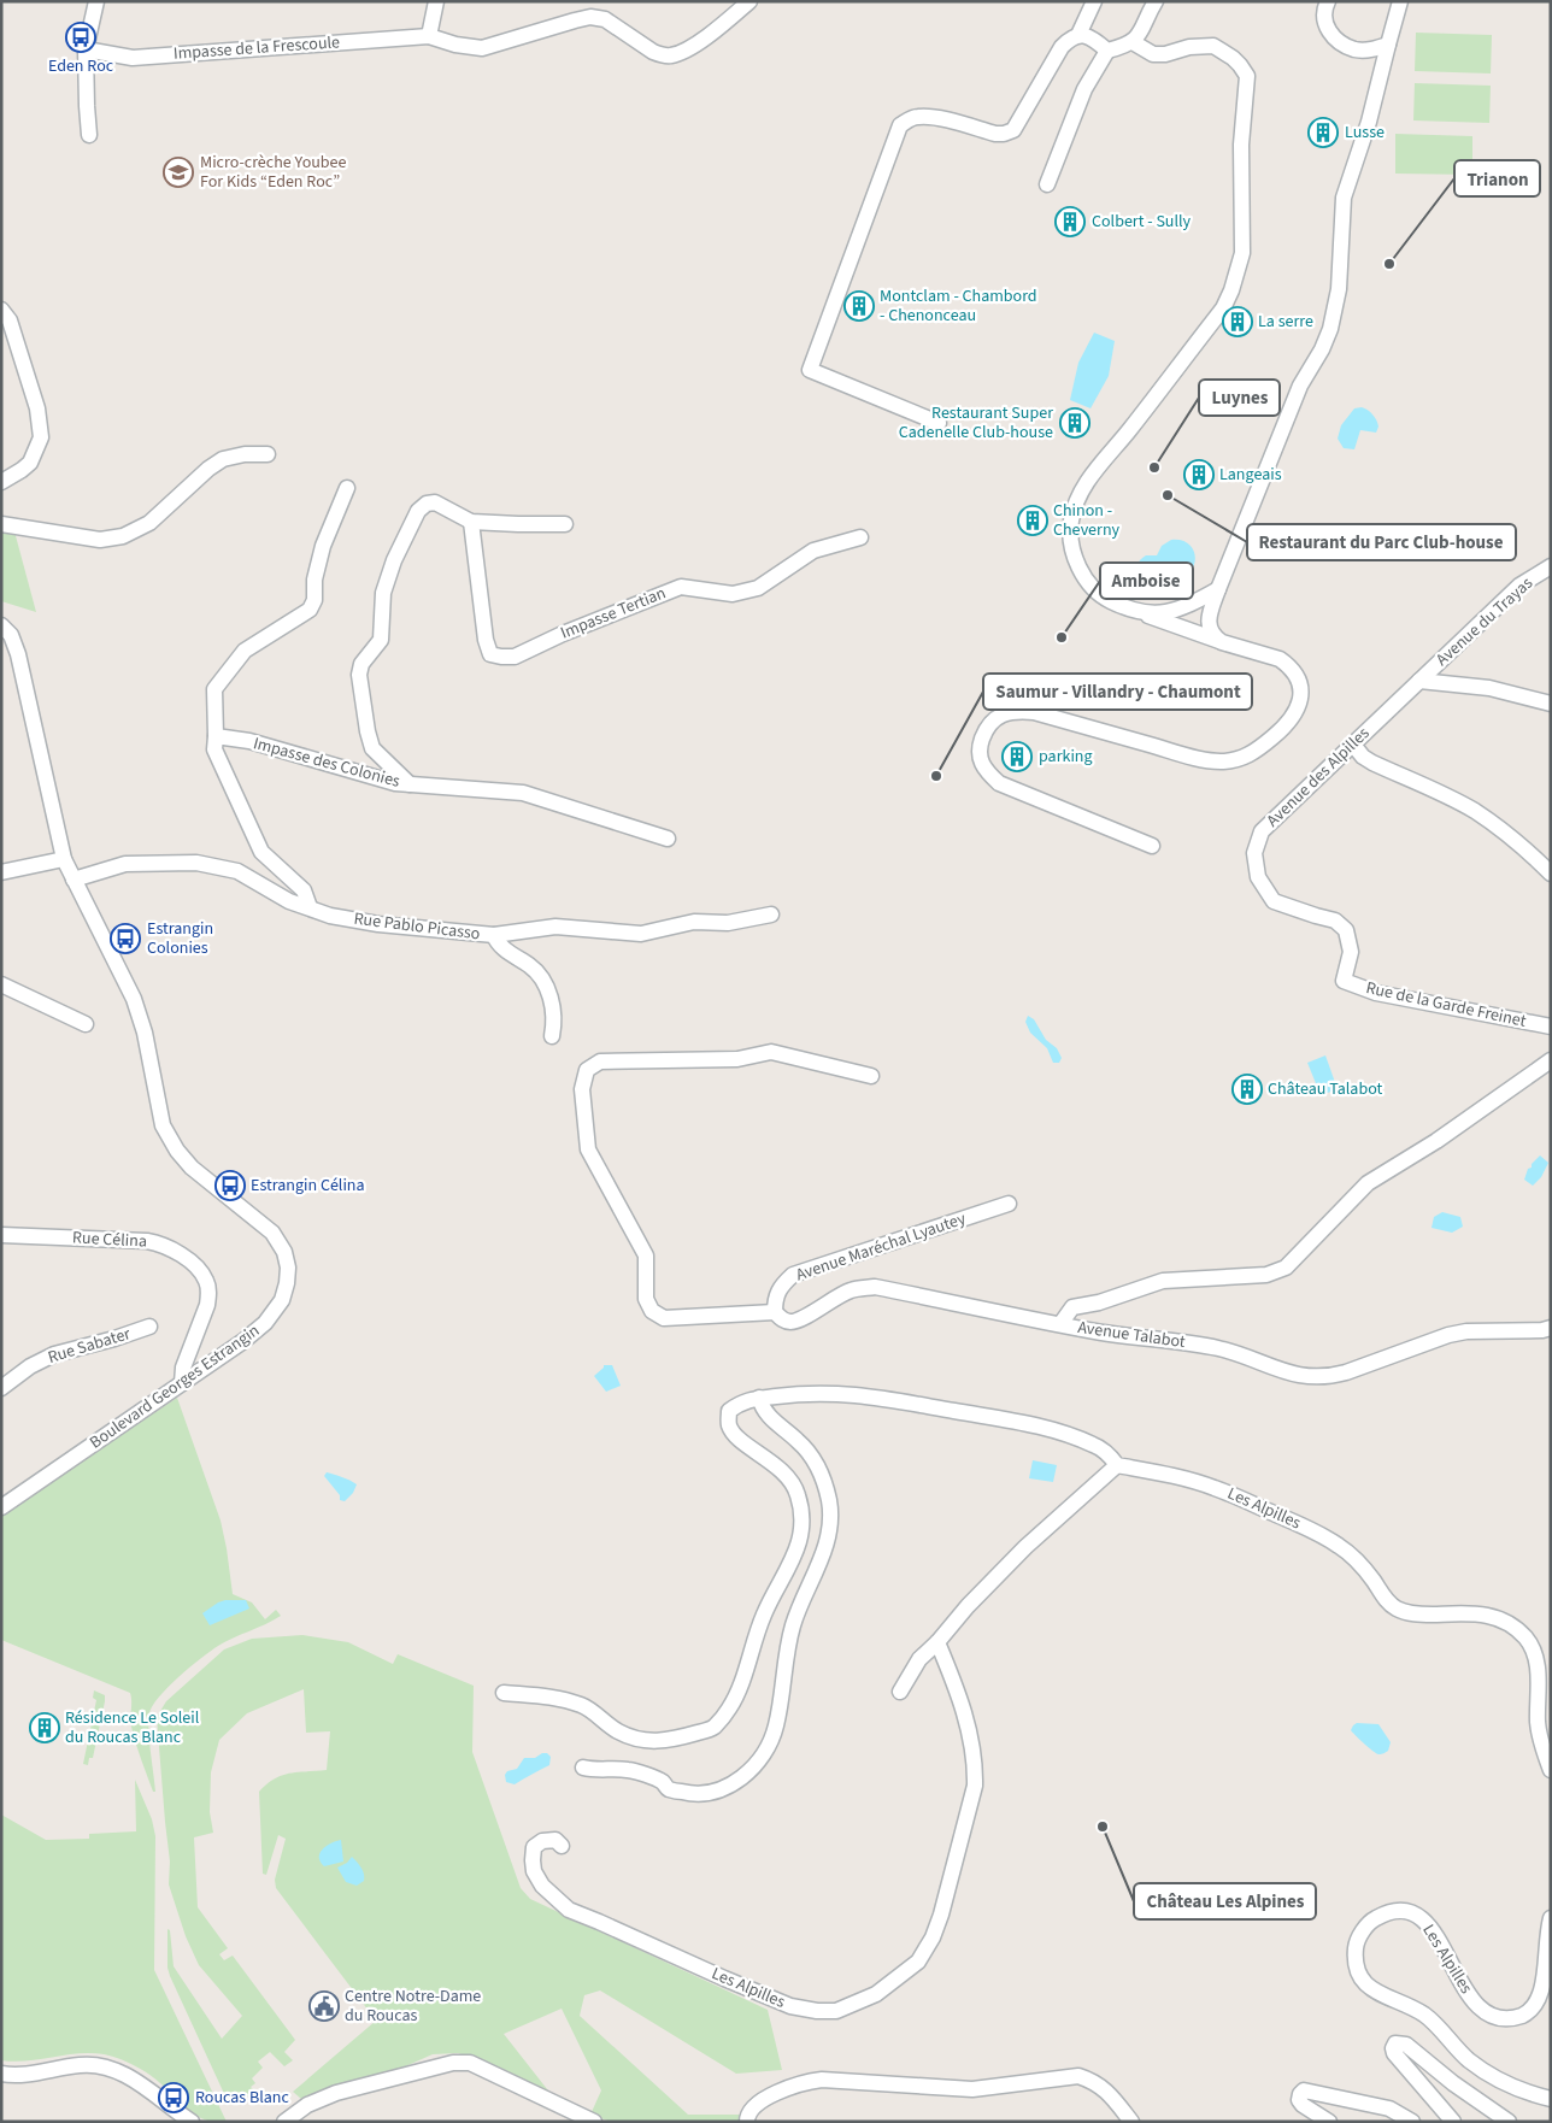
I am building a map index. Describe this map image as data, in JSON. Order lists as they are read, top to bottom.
{
  "streets": {
    "street": [
      "Impasse de la Frescoule",
      "Impasse Tertian",
      "Avenue du Trayas",
      "Impasse des Colonies",
      "Avenue des Alpilles",
      "Rue Pablo Picasso",
      "Rue de la Garde Freinet",
      "Rue Célina",
      "Avenue Maréchal Lyautey",
      "Avenue Talabot",
      "Rue Sabater",
      "Boulevard Georges Estrangin",
      "Les Alpilles"
    ]
  },
  "crossings": [
    ["Avenue du Trayas", "Avenue des Alpilles"],
    ["Avenue des Alpilles", "Rue de la Garde Freinet"],
    ["Rue Pablo Picasso", "Boulevard Georges Estrangin"],
    ["Rue Célina", "Boulevard Georges Estrangin"],
    ["Avenue Maréchal Lyautey", "Avenue Talabot"]
  ],
  "places": {
    "bus stop": [
      "Eden Roc",
      "Estrangin Colonies",
      "Estrangin Célina",
      "Roucas Blanc"
    ],
    "building": [
      "Lusse",
      "Colbert - Sully",
      "Montclam - Chambord - Chenonceau",
      "La serre",
      "Restaurant Super Cadenelle Club-house",
      "Langeais",
      "Chinon - Cheverny",
      "parking",
      "Château Talabot",
      "Résidence Le Soleil du Roucas Blanc"
    ],
    "school or university": ["Micro-crèche Youbee For Kids “Eden Roc”"],
    "other": [
      "Trianon",
      "Luynes",
      "Restaurant du Parc Club-house",
      "Amboise",
      "Saumur - Villandry - Chaumont",
      "Château Les Alpines"
    ],
    "public building": ["Centre Notre-Dame du Roucas"]
  }
}
